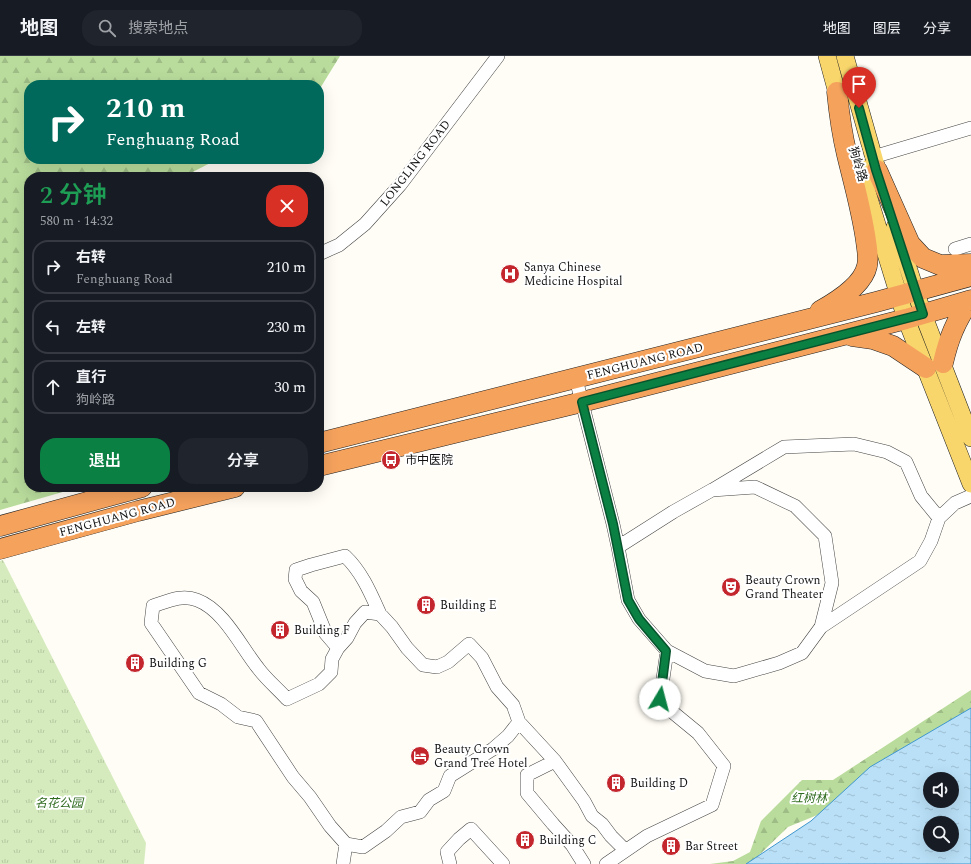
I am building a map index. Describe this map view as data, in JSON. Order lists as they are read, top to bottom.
{
  "streets": {
    "highway": ["FENGHUANG ROAD"],
    "main road": ["狗岭路"],
    "street": ["LONGLING ROAD"]
  },
  "crossings": [
    ["狗岭路", "FENGHUANG ROAD"]
  ],
  "parks": ["红树林", "名花公园"],
  "places": {
    "hospital": ["Sanya Chinese Medicine Hospital"],
    "bus stop": ["市中医院"],
    "theatre": ["Beauty Crown Grand Theater"],
    "building": [
      "Building E",
      "Building F",
      "Building G",
      "Building D",
      "Building C",
      "Bar Street"
    ],
    "hotel": ["Beauty Crown Grand Tree Hotel"]
  },
  "page": {
    "header": "地图",
    "search": "搜索地点",
    "nav": ["地图", "图层", "分享"],
    "turn": ["210 m", "Fenghuang Road"],
    "heading": ["2 分钟", "580 m · 14:32"],
    "list": [
      {
        "name": "右转",
        "note": "Fenghuang Road",
        "value": "210 m"
      },
      {
        "name": "左转",
        "value": "230 m"
      },
      {
        "name": "直行",
        "note": "狗岭路",
        "value": "30 m"
      }
    ],
    "buttons": ["退出", "分享"]
  }
}
